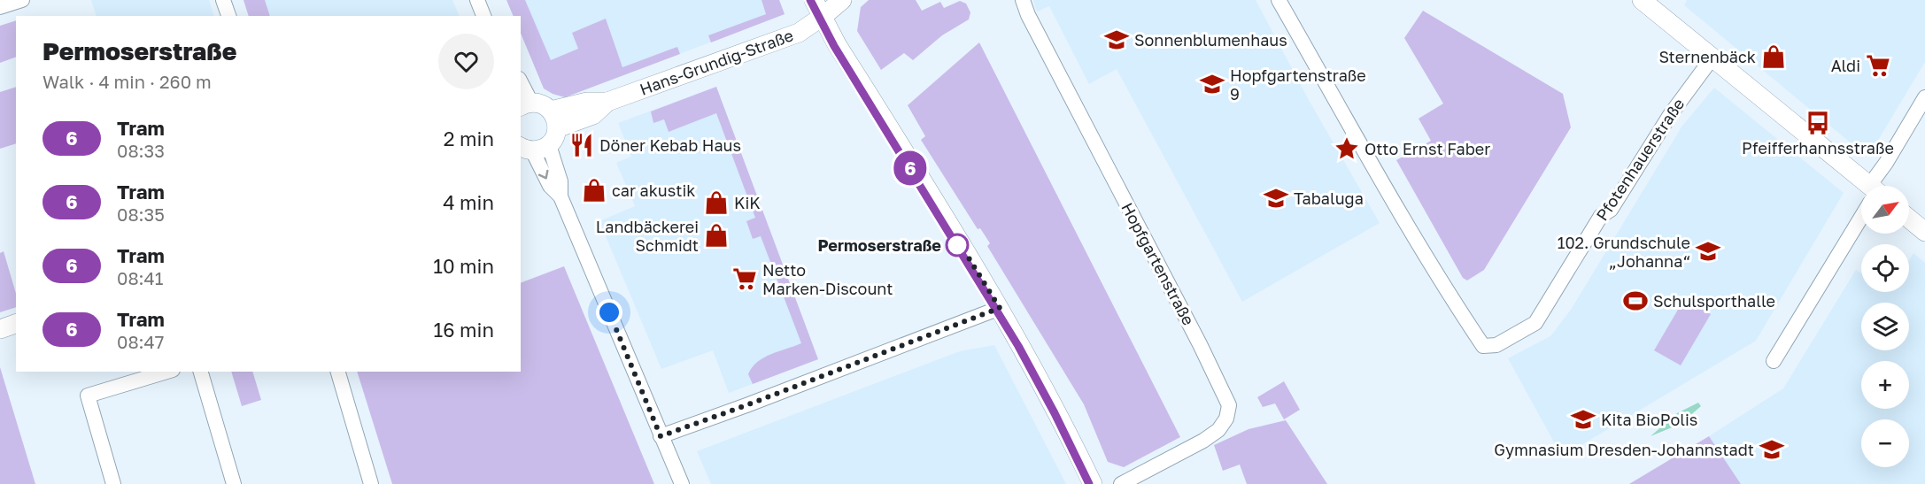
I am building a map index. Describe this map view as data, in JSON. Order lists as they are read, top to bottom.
{
  "streets": {
    "street": ["Hans-Grundig-Straße", "Pfotenhauerstraße", "Hopfgartenstraße"]
  },
  "places": {
    "school or university": [
      "Sonnenblumenhaus",
      "Hopfgartenstraße 9",
      "Tabaluga",
      "102. Grundschule „Johanna“",
      "Kita BioPolis",
      "Gymnasium Dresden-Johannstadt"
    ],
    "shop": [
      "Sternenbäck",
      "car akustik",
      "KiK",
      "Landbäckerei Schmidt"
    ],
    "supermarket": ["Aldi", "Netto Marken-Discount"],
    "bus stop": ["Pfeifferhannsstraße"],
    "restaurant": ["Döner Kebab Haus"],
    "place": ["Otto Ernst Faber"],
    "other": ["Permoserstraße"],
    "sports": ["Schulsporthalle"]
  },
  "lines": ["tram line 6"],
  "north": "top right",
  "page": {
    "on_map": "6",
    "heading": ["Permoserstraße", "Walk · 4 min · 260 m"],
    "list": [
      {
        "mark": "6",
        "name": "Tram",
        "note": "08:33",
        "value": "2 min"
      },
      {
        "mark": "6",
        "name": "Tram",
        "note": "08:35",
        "value": "4 min"
      },
      {
        "mark": "6",
        "name": "Tram",
        "note": "08:41",
        "value": "10 min"
      },
      {
        "mark": "6",
        "name": "Tram",
        "note": "08:47",
        "value": "16 min"
      }
    ],
    "map_buttons": ["+", "−"]
  }
}
